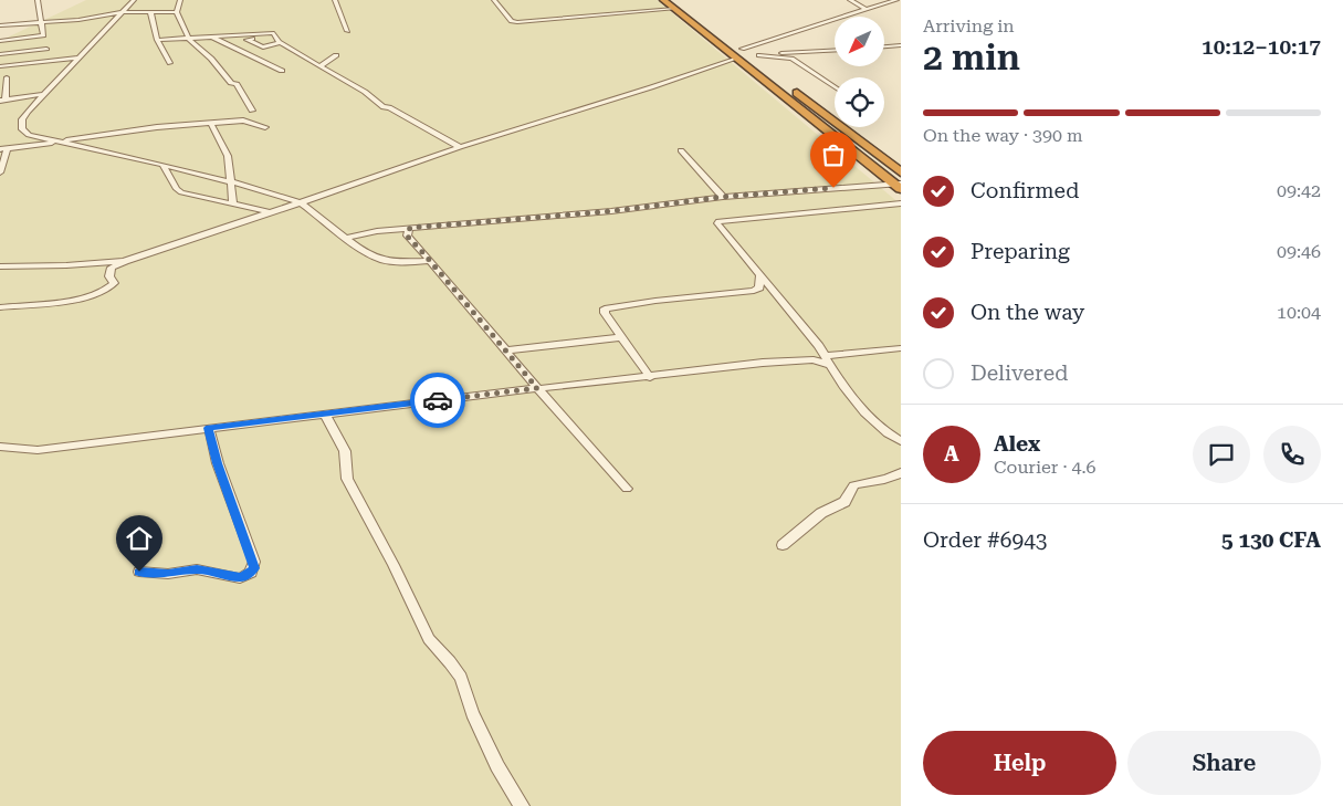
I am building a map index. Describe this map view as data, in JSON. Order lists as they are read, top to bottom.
{
  "north": "bottom left",
  "page": {
    "heading": ["2 min", "Arriving in", "10:12–10:17"],
    "panel": [
      "Alex",
      "Courier · 4.6",
      "Order #6943",
      "5 130 CFA"
    ],
    "bar": "On the way · 390 m",
    "list": [
      ["Confirmed", "09:42"],
      ["Preparing", "09:46"],
      ["On the way", "10:04"],
      "Delivered"
    ],
    "round": "A",
    "buttons": ["Help", "Share"]
  }
}
